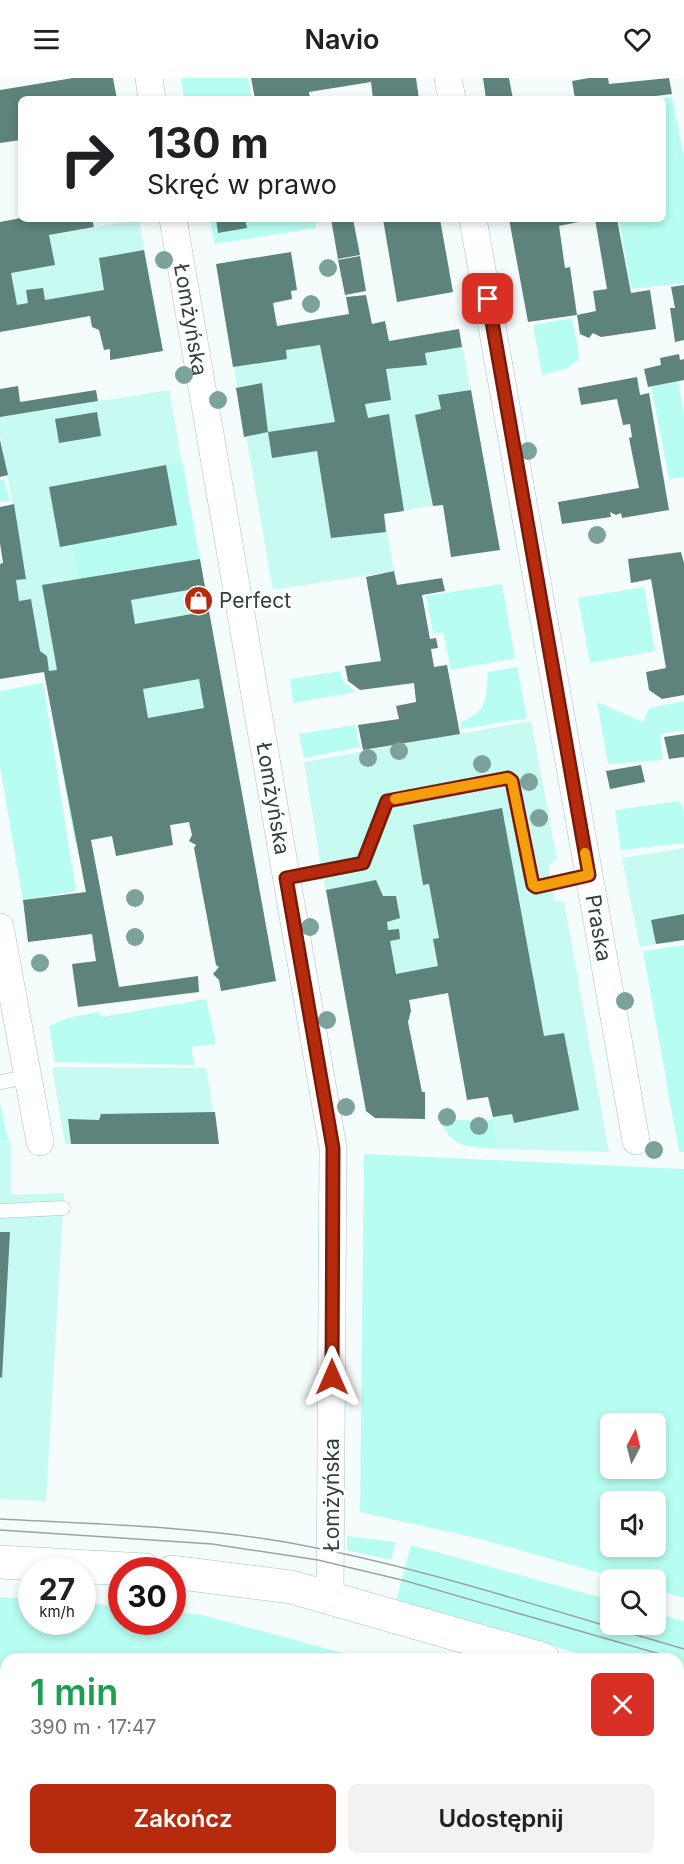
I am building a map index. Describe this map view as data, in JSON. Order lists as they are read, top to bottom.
{
  "streets": {
    "street": ["Łomżyńska", "Praska"]
  },
  "places": {
    "shop": ["Perfect"]
  },
  "north": "top",
  "page": {
    "header": "Navio",
    "turn": ["130 m", "Skręć w prawo"],
    "speed": "27 km/h",
    "limit": "30",
    "heading": ["1 min", "390 m · 17:47"],
    "buttons": ["Zakończ", "Udostępnij"]
  }
}
